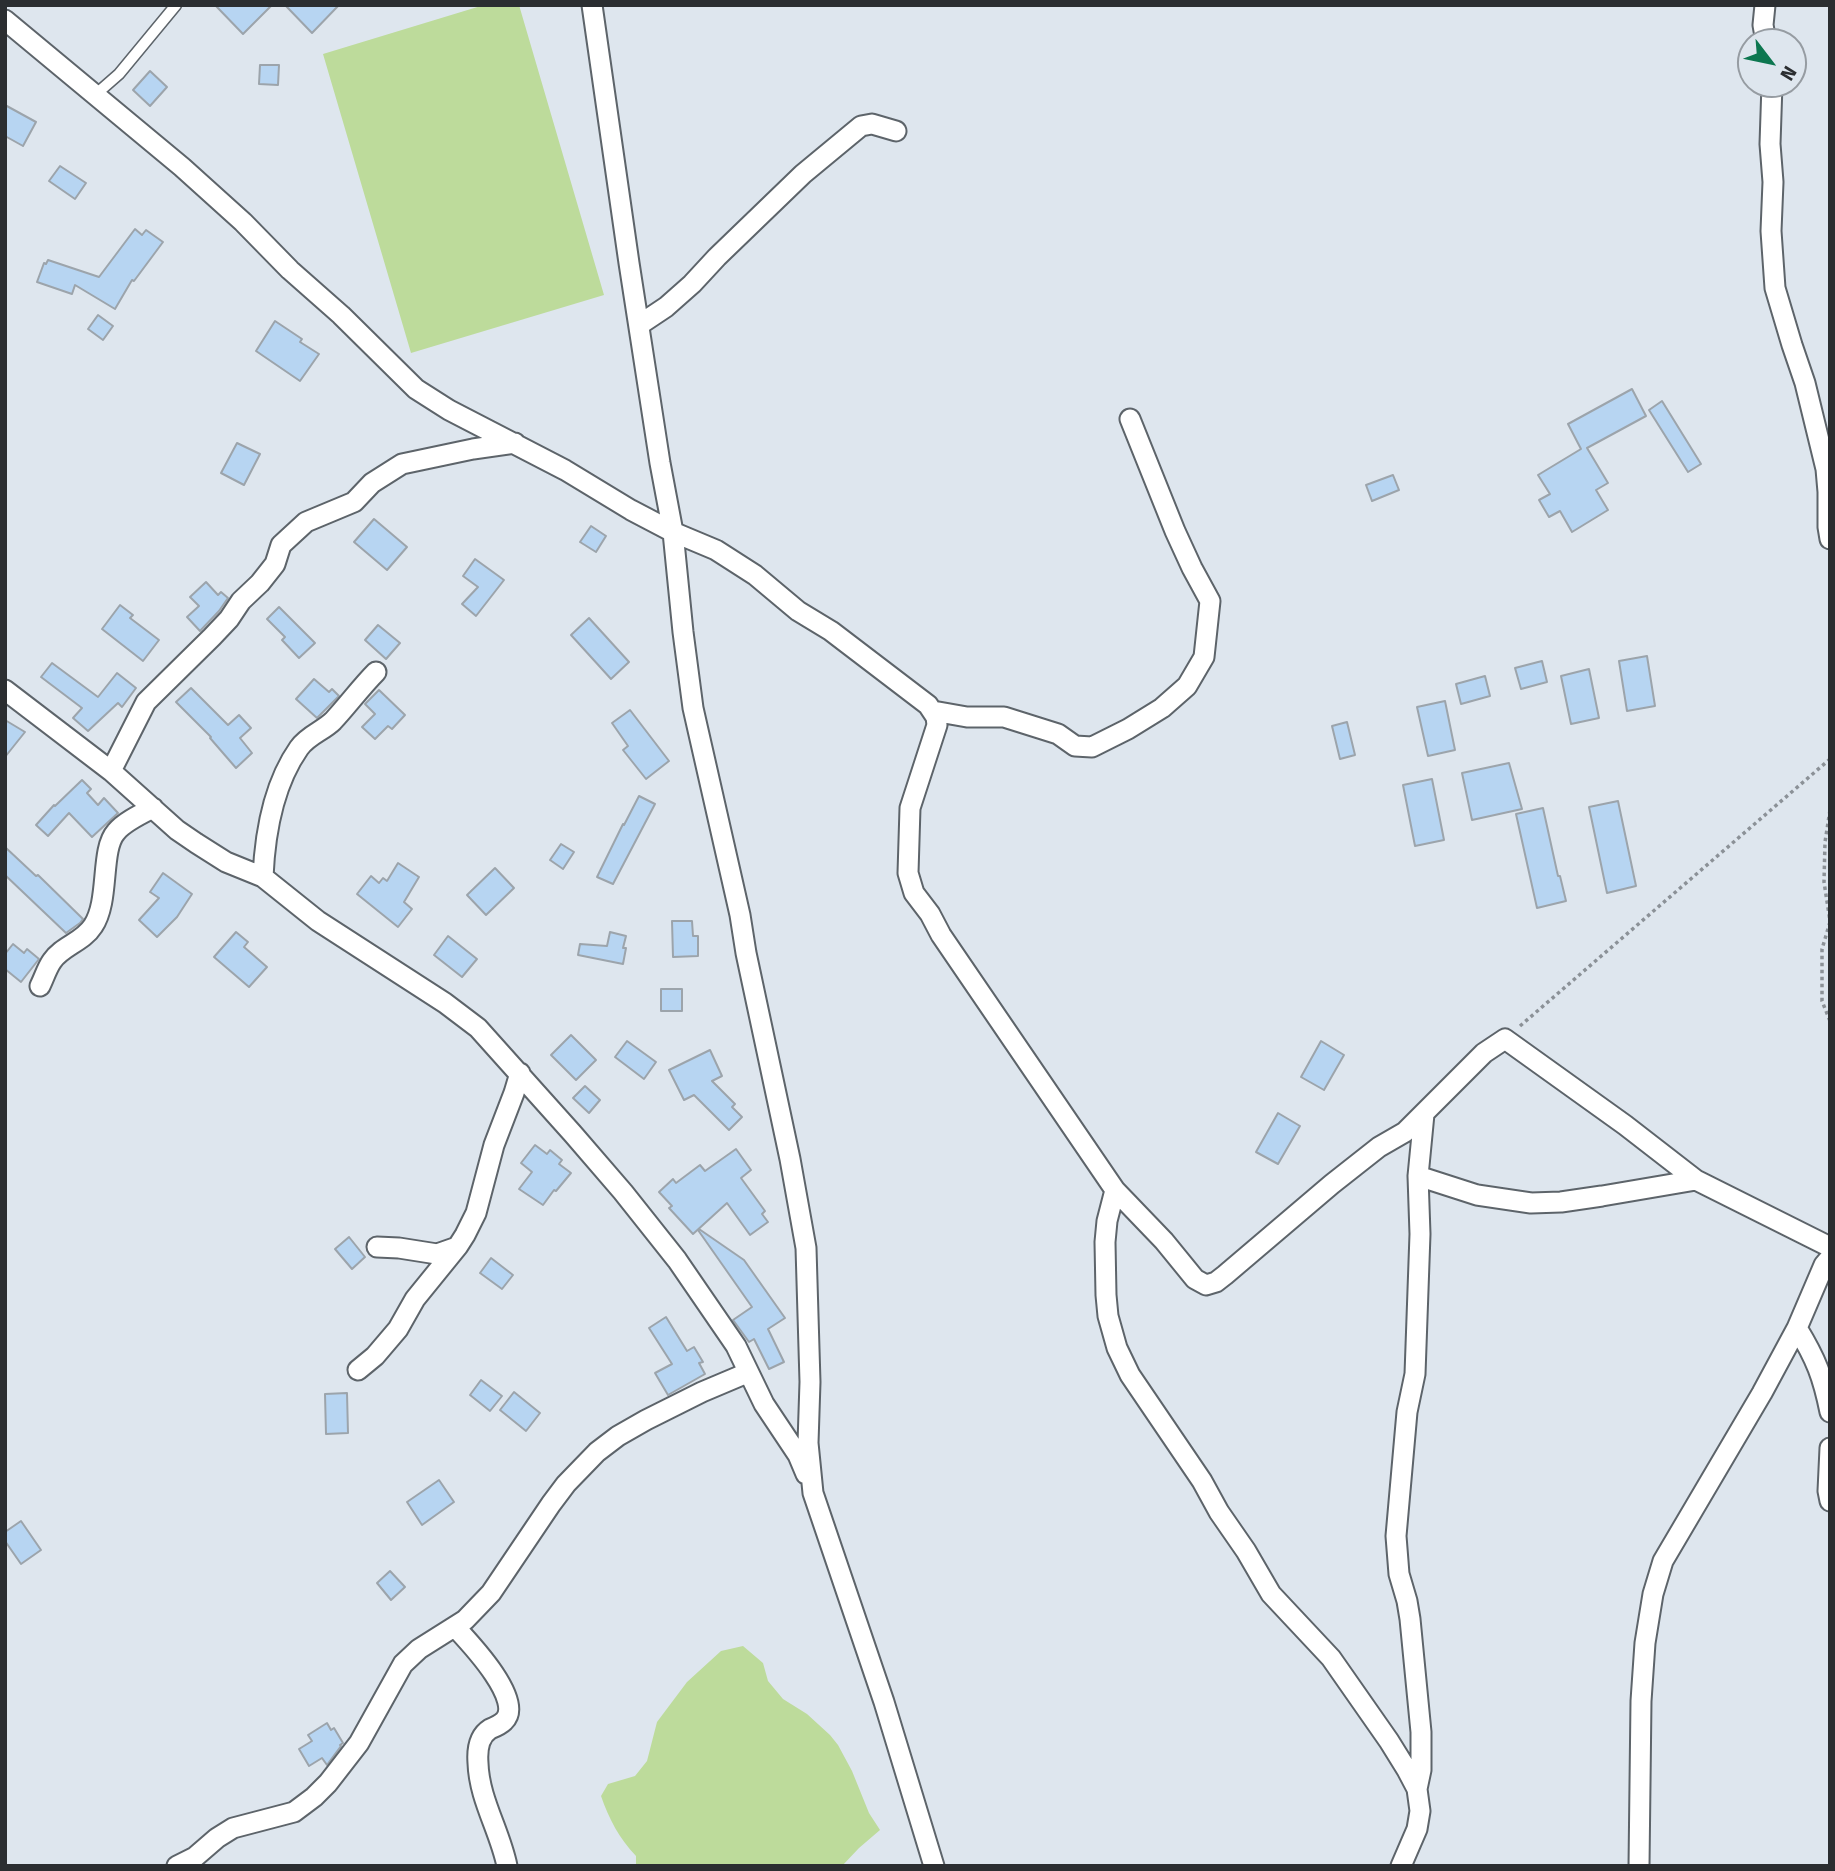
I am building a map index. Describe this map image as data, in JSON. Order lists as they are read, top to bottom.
{
  "north": "bottom right"
}
